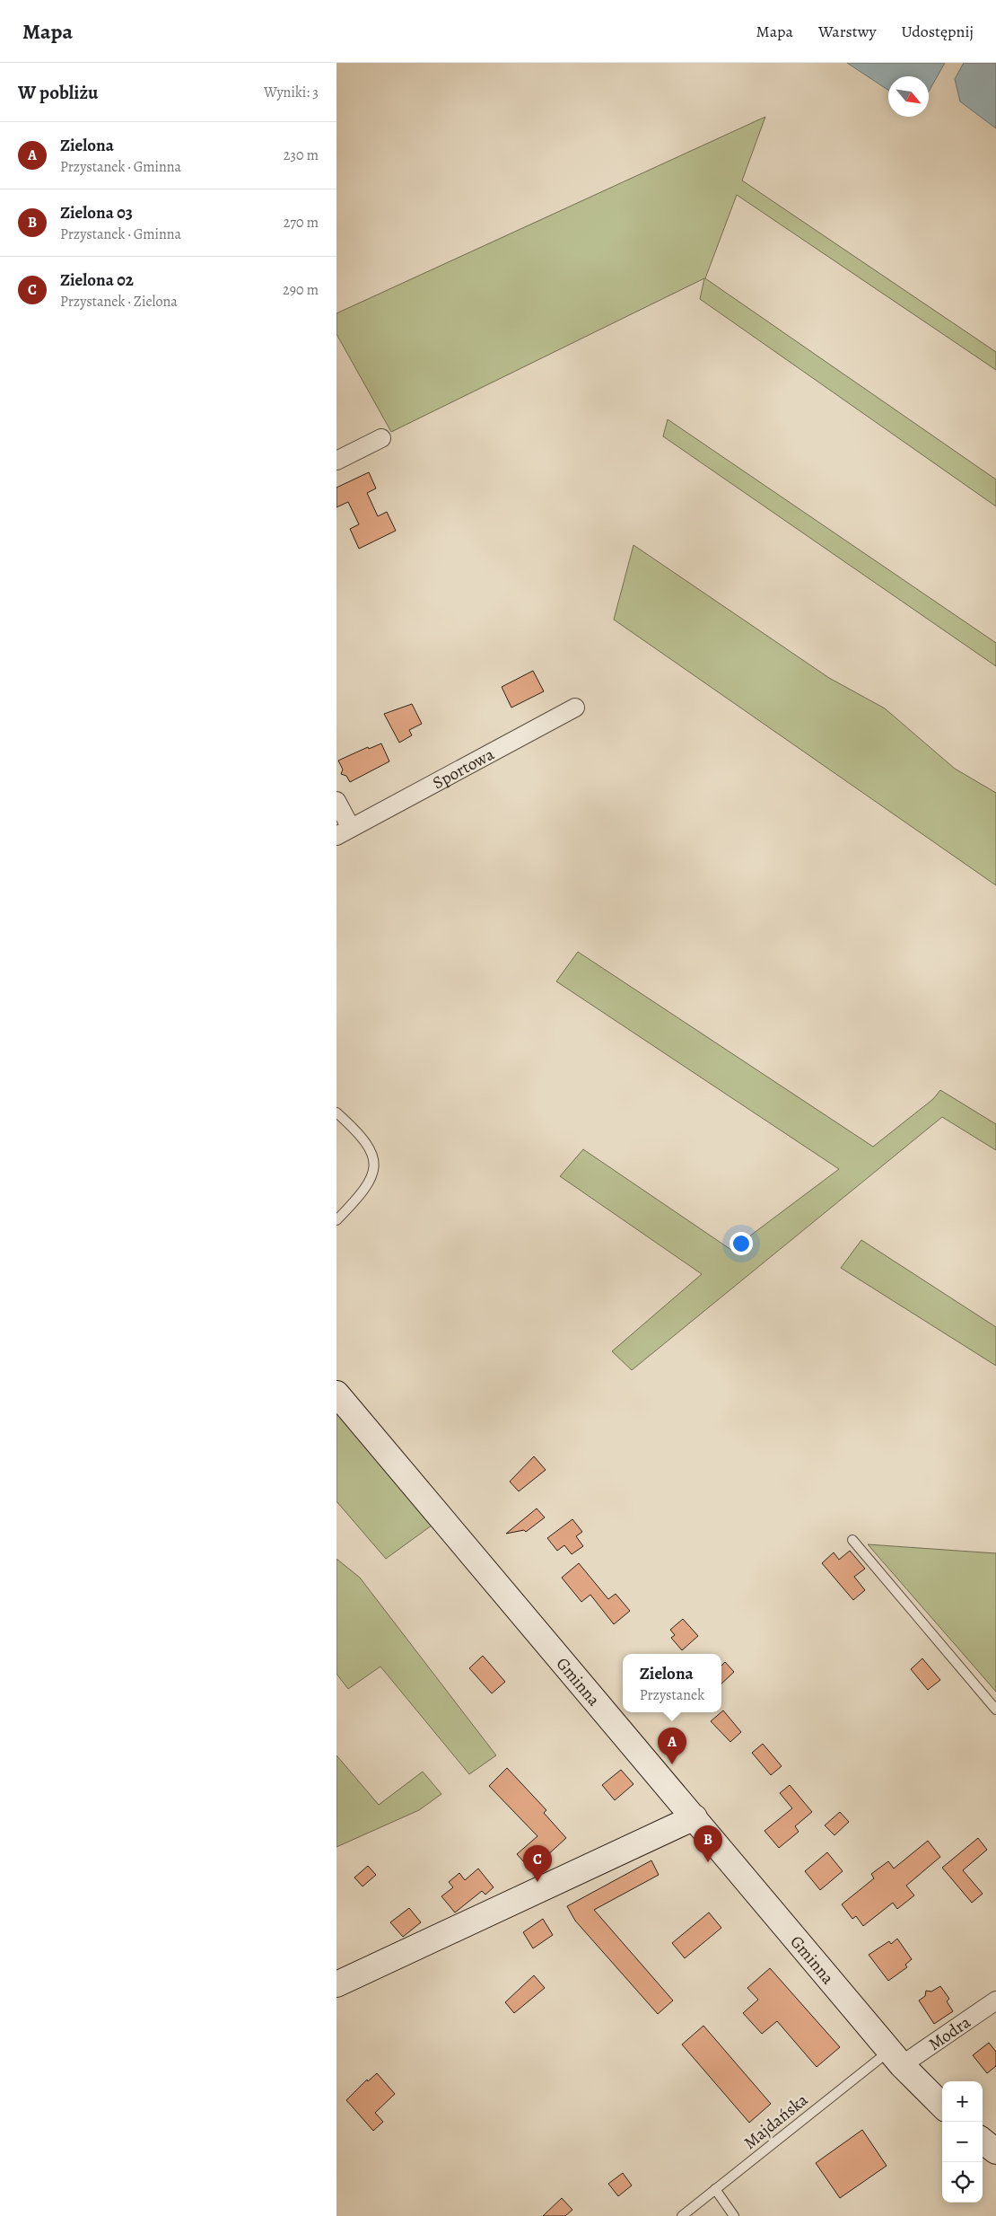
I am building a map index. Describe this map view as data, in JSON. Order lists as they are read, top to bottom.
{
  "streets": {
    "main road": ["Gminna"],
    "street": ["Sportowa", "Modra"],
    "lane": ["Majdańska"]
  },
  "crossings": [
    ["Gminna", "Modra"],
    ["Gminna", "Majdańska"],
    ["Modra", "Majdańska"]
  ],
  "north": "bottom right",
  "page": {
    "header": "Mapa",
    "nav": ["Mapa", "Warstwy", "Udostępnij"],
    "heading": ["W pobliżu", "Wyniki: 3"],
    "list": [
      {
        "mark": "A",
        "name": "Zielona",
        "note": "Przystanek · Gminna",
        "value": "230 m"
      },
      {
        "mark": "B",
        "name": "Zielona 03",
        "note": "Przystanek · Gminna",
        "value": "270 m"
      },
      {
        "mark": "C",
        "name": "Zielona 02",
        "note": "Przystanek · Zielona",
        "value": "290 m"
      }
    ],
    "popup": ["Zielona", "Przystanek"],
    "pins": ["A", "B", "C"],
    "map_buttons": ["+", "−"]
  }
}
